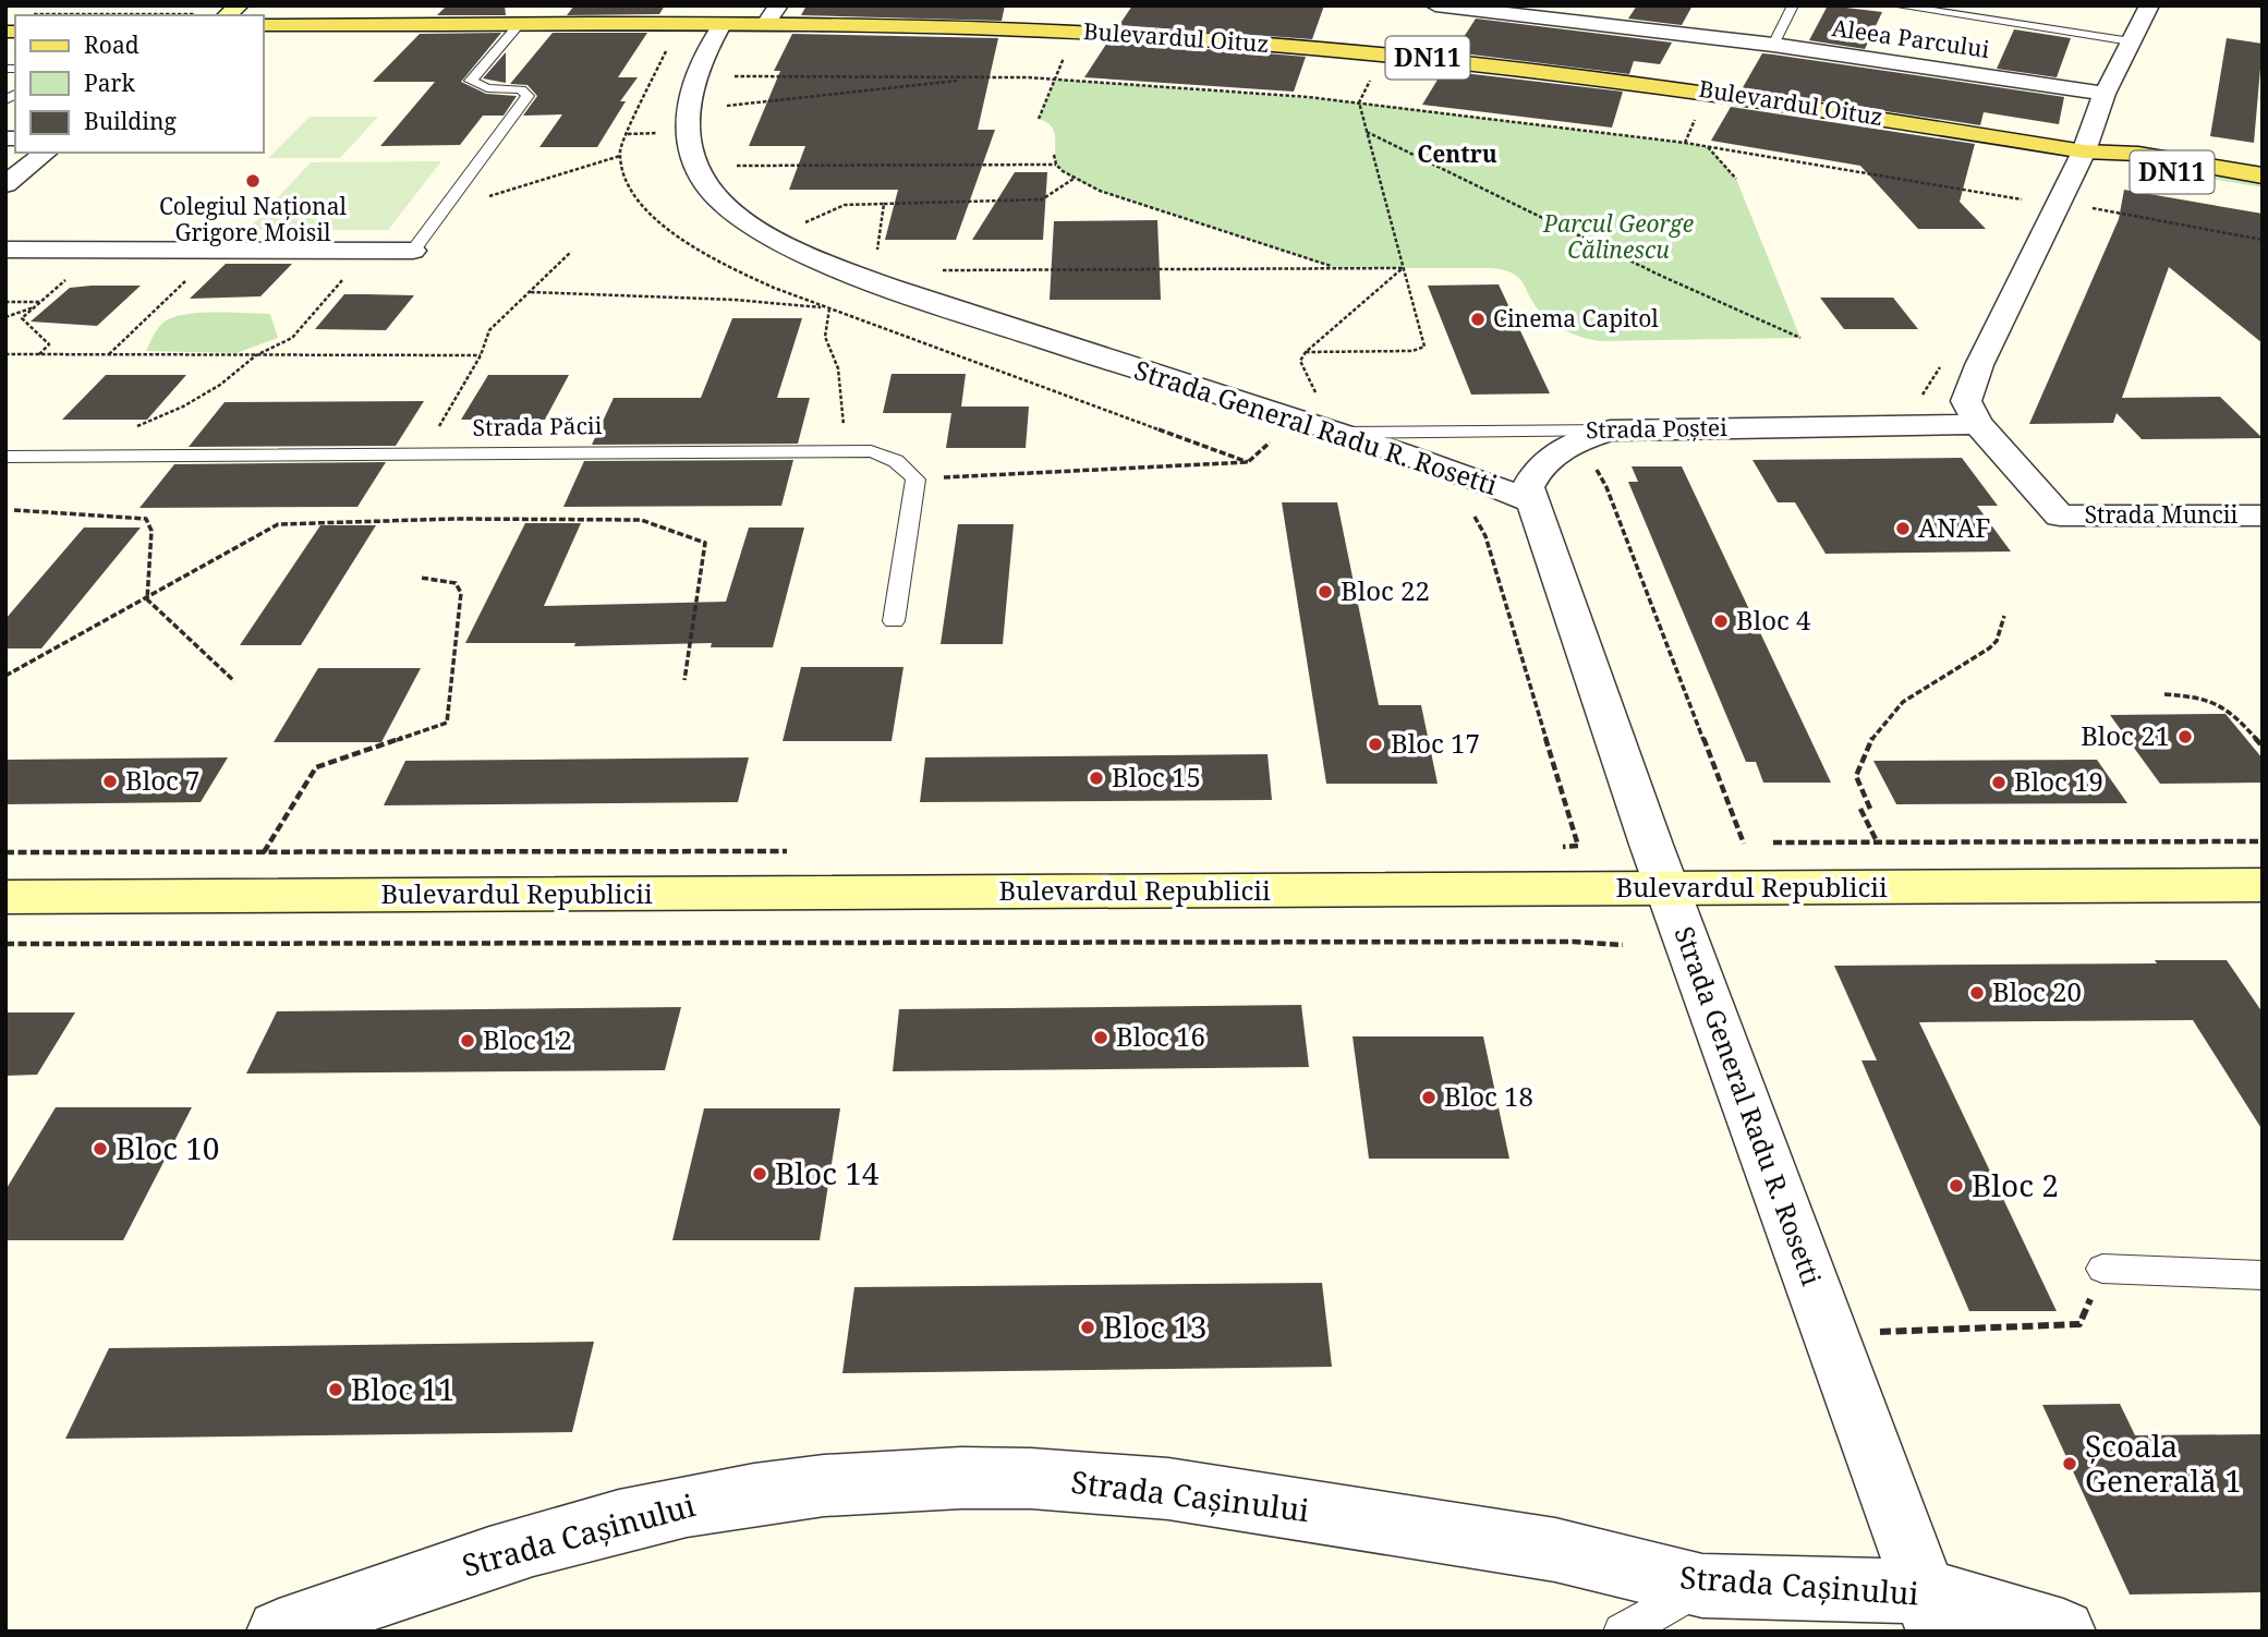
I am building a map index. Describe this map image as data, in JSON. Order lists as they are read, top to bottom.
{
  "streets": {
    "main road": ["Bulevardul Oituz", "DN11"],
    "street": [
      "Aleea Parcului",
      "Strada General Radu R. Rosetti",
      "Strada Poștei",
      "Strada Muncii",
      "Bulevardul Republicii",
      "Strada Cașinului"
    ],
    "lane": ["Strada Păcii"]
  },
  "crossings": [
    ["Bulevardul Oituz", "Strada General Radu R. Rosetti"],
    ["Strada General Radu R. Rosetti", "Strada Poștei"],
    ["Strada General Radu R. Rosetti", "Bulevardul Republicii"],
    ["Strada General Radu R. Rosetti", "Strada Cașinului"],
    ["Strada Poștei", "Strada Muncii"]
  ],
  "districts": ["Centru"],
  "parks": ["Parcul George Călinescu"],
  "places": [
    "Colegiul Național Grigore Moisil",
    "Cinema Capitol",
    "ANAF",
    "Bloc 22",
    "Bloc 4",
    "Bloc 21",
    "Bloc 17",
    "Bloc 15",
    "Bloc 7",
    "Bloc 19",
    "Bloc 20",
    "Bloc 16",
    "Bloc 12",
    "Bloc 18",
    "Bloc 10",
    "Bloc 14",
    "Bloc 2",
    "Bloc 13",
    "Bloc 11",
    "Școala Generală 1"
  ],
  "legend": ["Road", "Park", "Building"]
}
